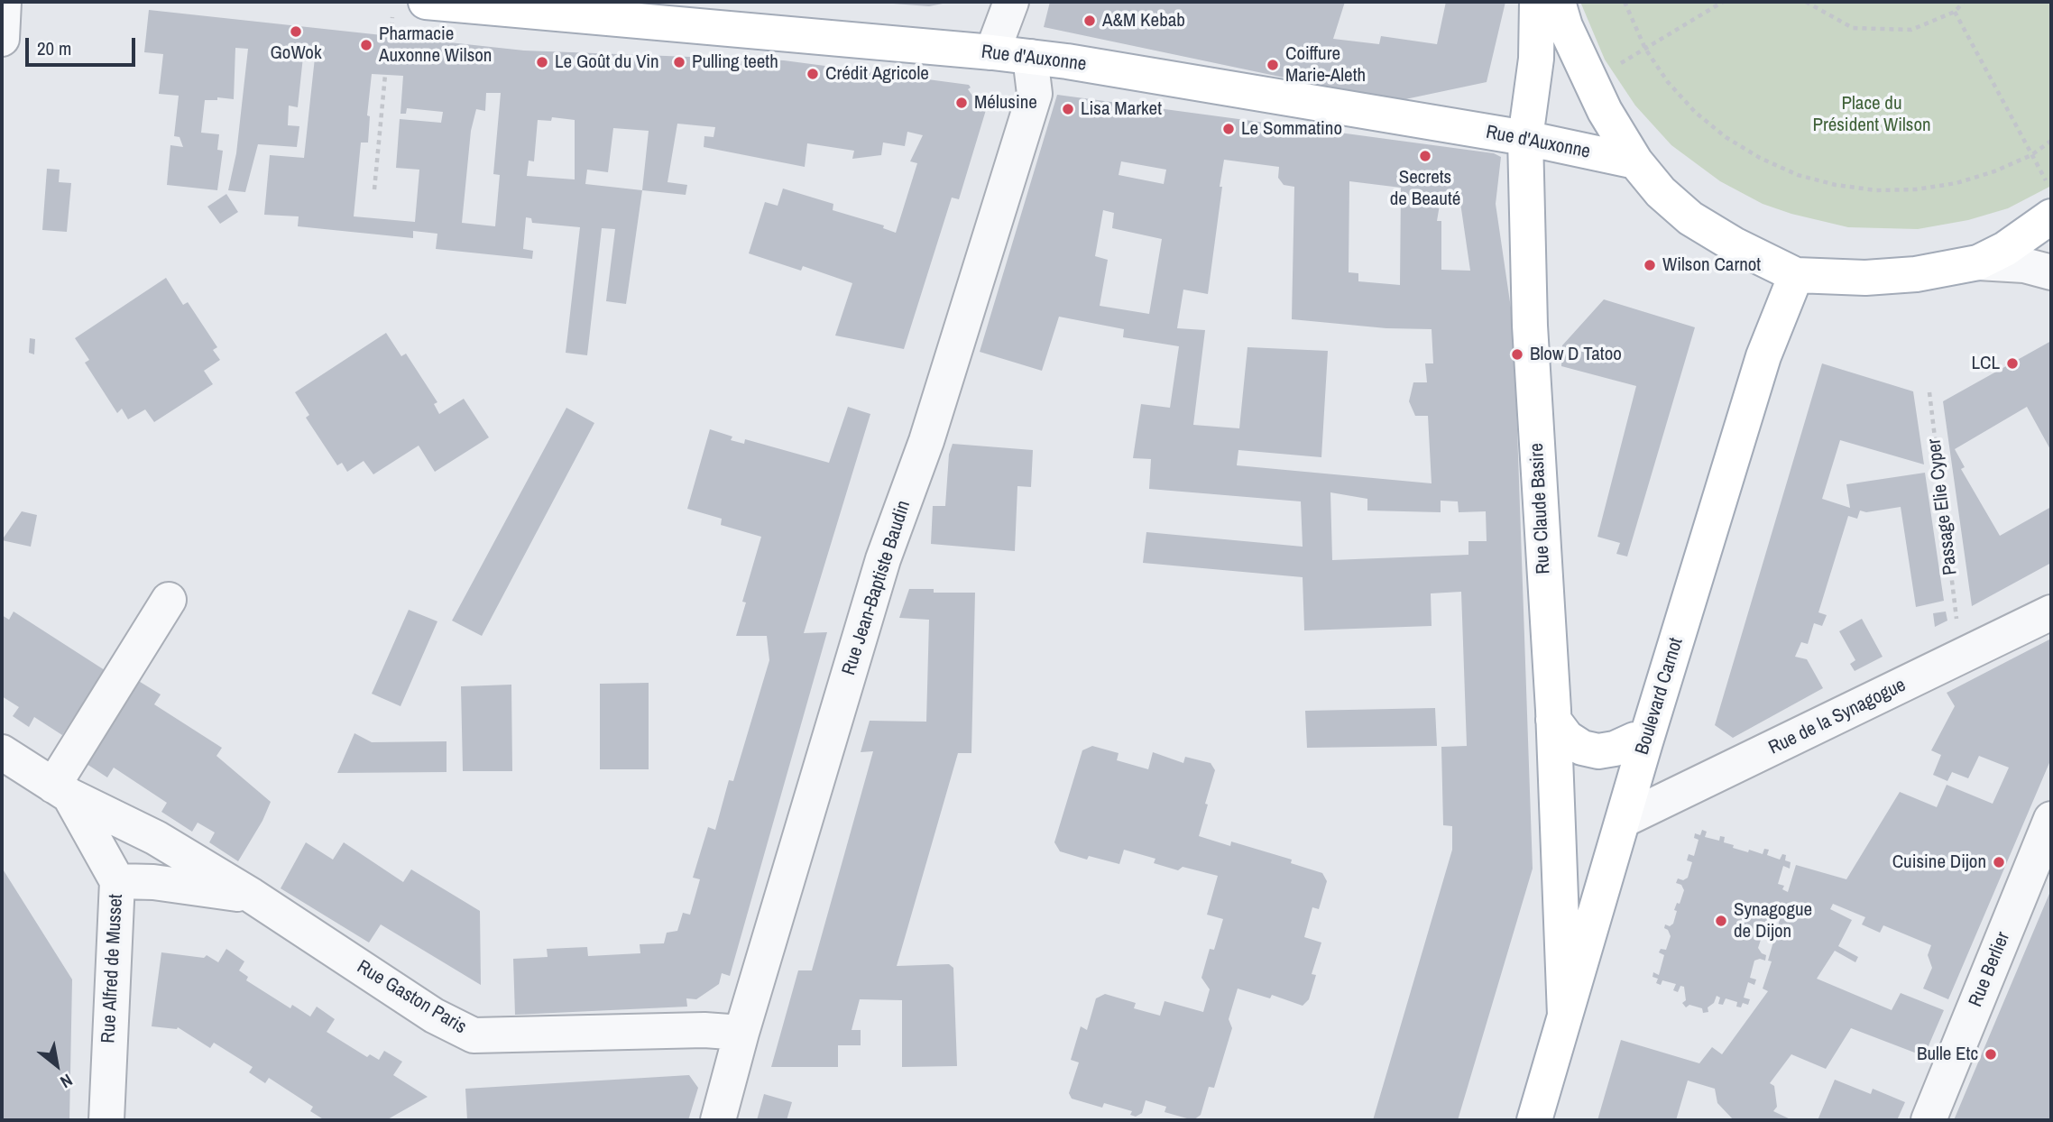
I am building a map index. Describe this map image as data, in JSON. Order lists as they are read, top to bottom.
{
  "streets": {
    "main road": ["Rue d'Auxonne", "Rue Claude Basire", "Boulevard Carnot"],
    "street": [
      "Rue Jean-Baptiste Baudin",
      "Rue de la Synagogue",
      "Rue Alfred de Musset",
      "Rue Berlier",
      "Rue Gaston Paris"
    ],
    "path": ["Passage Elie Cyper"]
  },
  "crossings": [
    ["Rue d'Auxonne", "Rue Claude Basire"],
    ["Rue d'Auxonne", "Rue Jean-Baptiste Baudin"],
    ["Rue Claude Basire", "Boulevard Carnot"],
    ["Rue Jean-Baptiste Baudin", "Rue Gaston Paris"],
    ["Boulevard Carnot", "Rue de la Synagogue"],
    ["Rue Alfred de Musset", "Rue Gaston Paris"]
  ],
  "parks": ["Place du Président Wilson"],
  "places": [
    "A&M Kebab",
    "GoWok",
    "Pharmacie Auxonne Wilson",
    "Le Goût du Vin",
    "Pulling teeth",
    "Coiffure Marie-Aleth",
    "Crédit Agricole",
    "Mélusine",
    "Lisa Market",
    "Le Sommatino",
    "Secrets de Beauté",
    "Wilson Carnot",
    "Blow D Tatoo",
    "LCL",
    "Cuisine Dijon",
    "Synagogue de Dijon",
    "Bulle Etc"
  ],
  "scale_bar": "20 m",
  "north": "bottom right"
}
